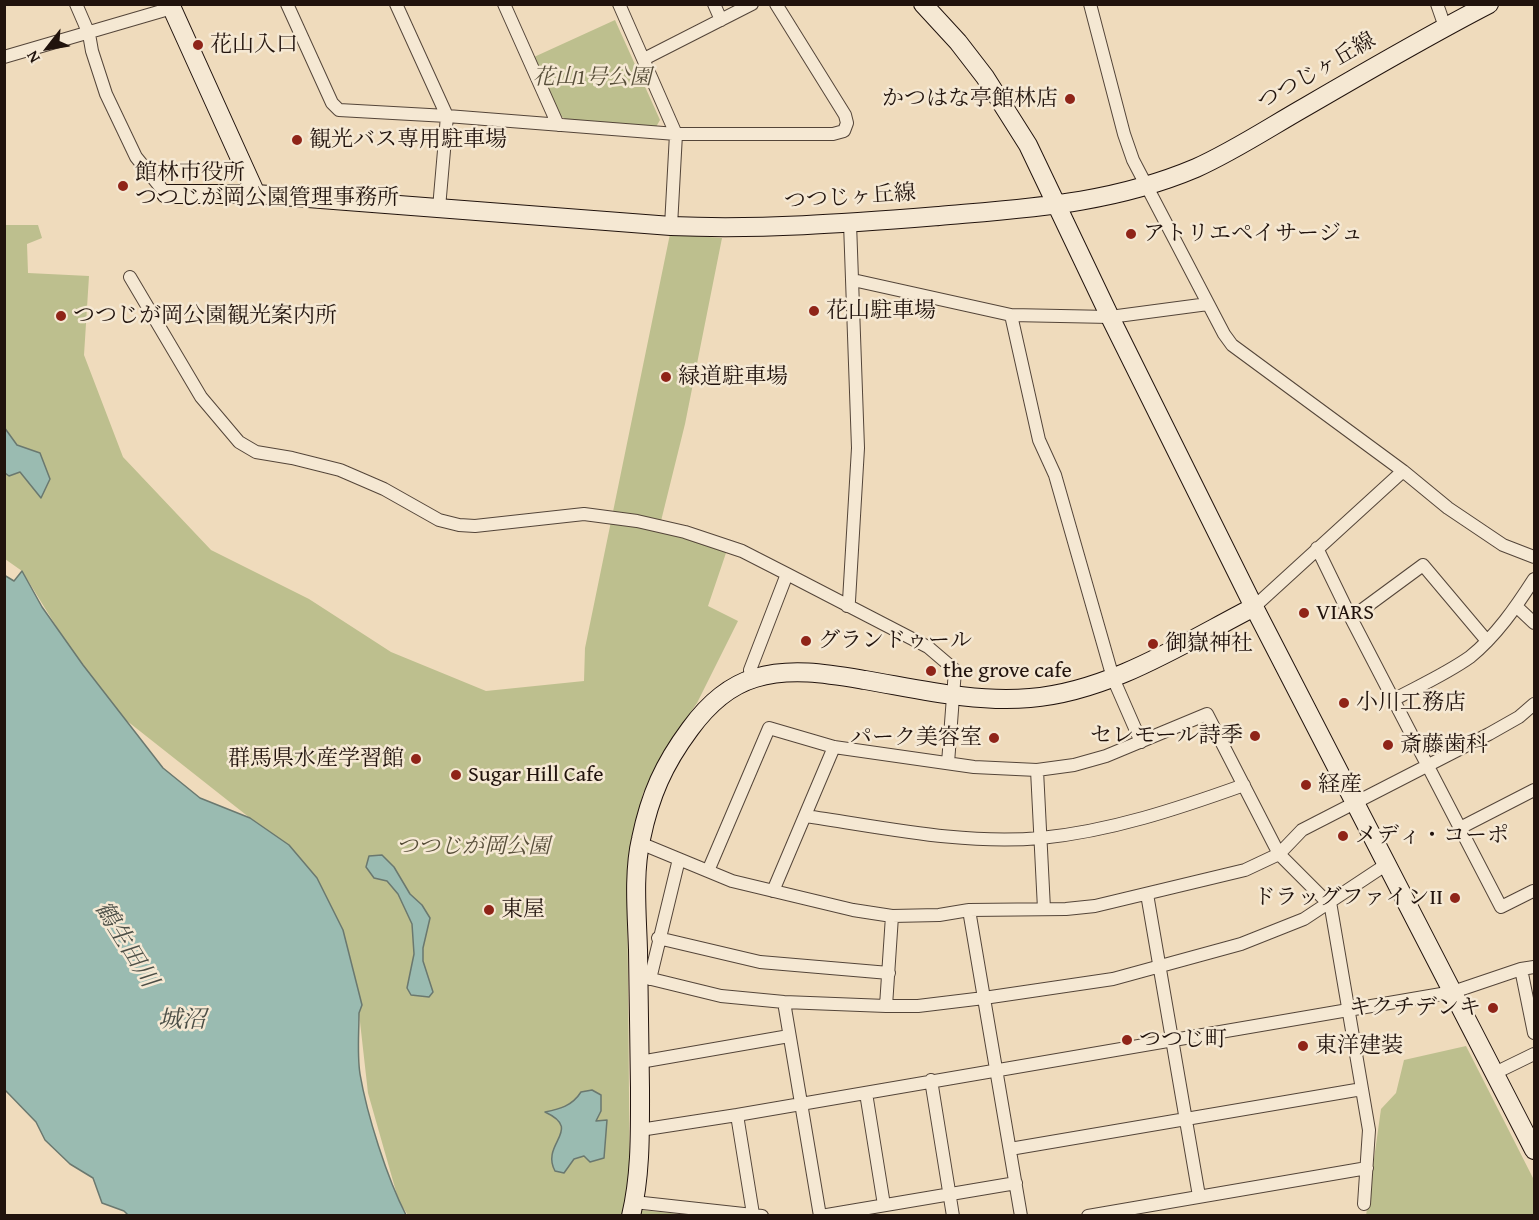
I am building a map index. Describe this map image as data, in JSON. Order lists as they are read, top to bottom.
{
  "streets": {
    "street": ["つつじヶ丘線"]
  },
  "water": ["鶴生田川", "城沼"],
  "parks": ["花山1号公園", "つつじが岡公園"],
  "places": [
    "花山入口",
    "かつはな亭館林店",
    "観光バス専用駐車場",
    "館林市役所 つつじが岡公園管理事務所",
    "アトリエペイサージュ",
    "花山駐車場",
    "つつじが岡公園観光案内所",
    "緑道駐車場",
    "VIARS",
    "グランドゥール",
    "御嶽神社",
    "the grove cafe",
    "小川工務店",
    "セレモール詩季",
    "パーク美容室",
    "斎藤歯科",
    "群馬県水産学習館",
    "Sugar Hill Cafe",
    "経産",
    "メディ・コーポ",
    "ドラッグファインII",
    "東屋",
    "キクチデンキ",
    "つつじ町",
    "東洋建装"
  ],
  "north": "bottom left"
}
